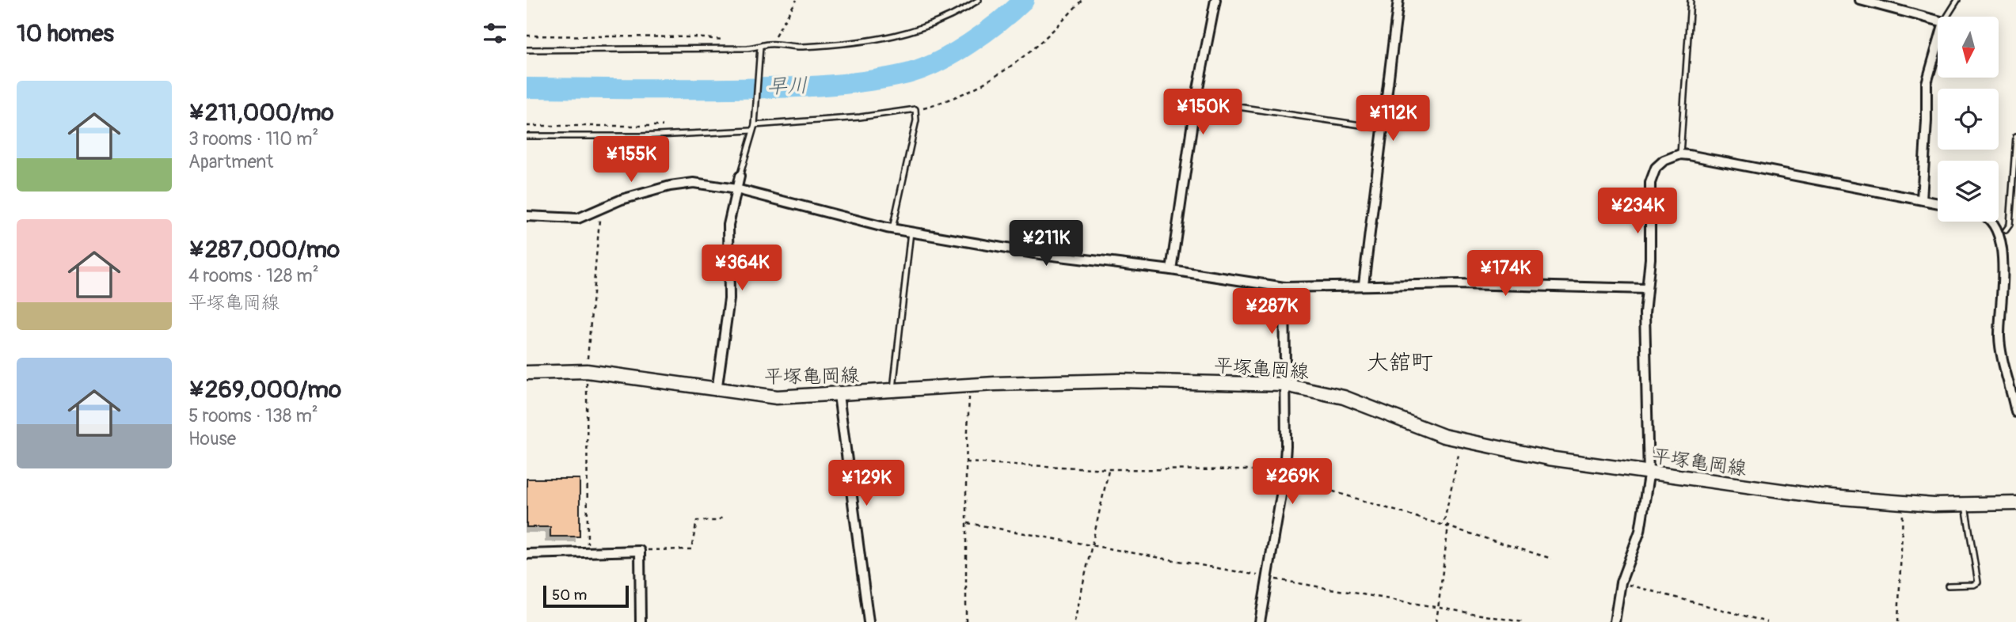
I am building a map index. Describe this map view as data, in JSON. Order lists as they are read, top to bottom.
{
  "streets": {
    "main road": ["平塚亀岡線"]
  },
  "districts": ["大舘町"],
  "water": ["早川"],
  "scale_bar": "50 m",
  "north": "bottom",
  "page": {
    "heading": "10 homes",
    "list": [
      {
        "name": "¥211,000/mo",
        "note": "3 rooms · 110 m² · Apartment"
      },
      {
        "name": "¥287,000/mo",
        "note": "4 rooms · 128 m² · 平塚亀岡線"
      },
      {
        "name": "¥269,000/mo",
        "note": "5 rooms · 138 m² · House"
      }
    ],
    "price": [
      "¥150K",
      "¥112K",
      "¥155K",
      "¥234K",
      "¥211K",
      "¥364K",
      "¥174K",
      "¥287K",
      "¥269K",
      "¥129K"
    ],
    "scale": "50 m"
  }
}
